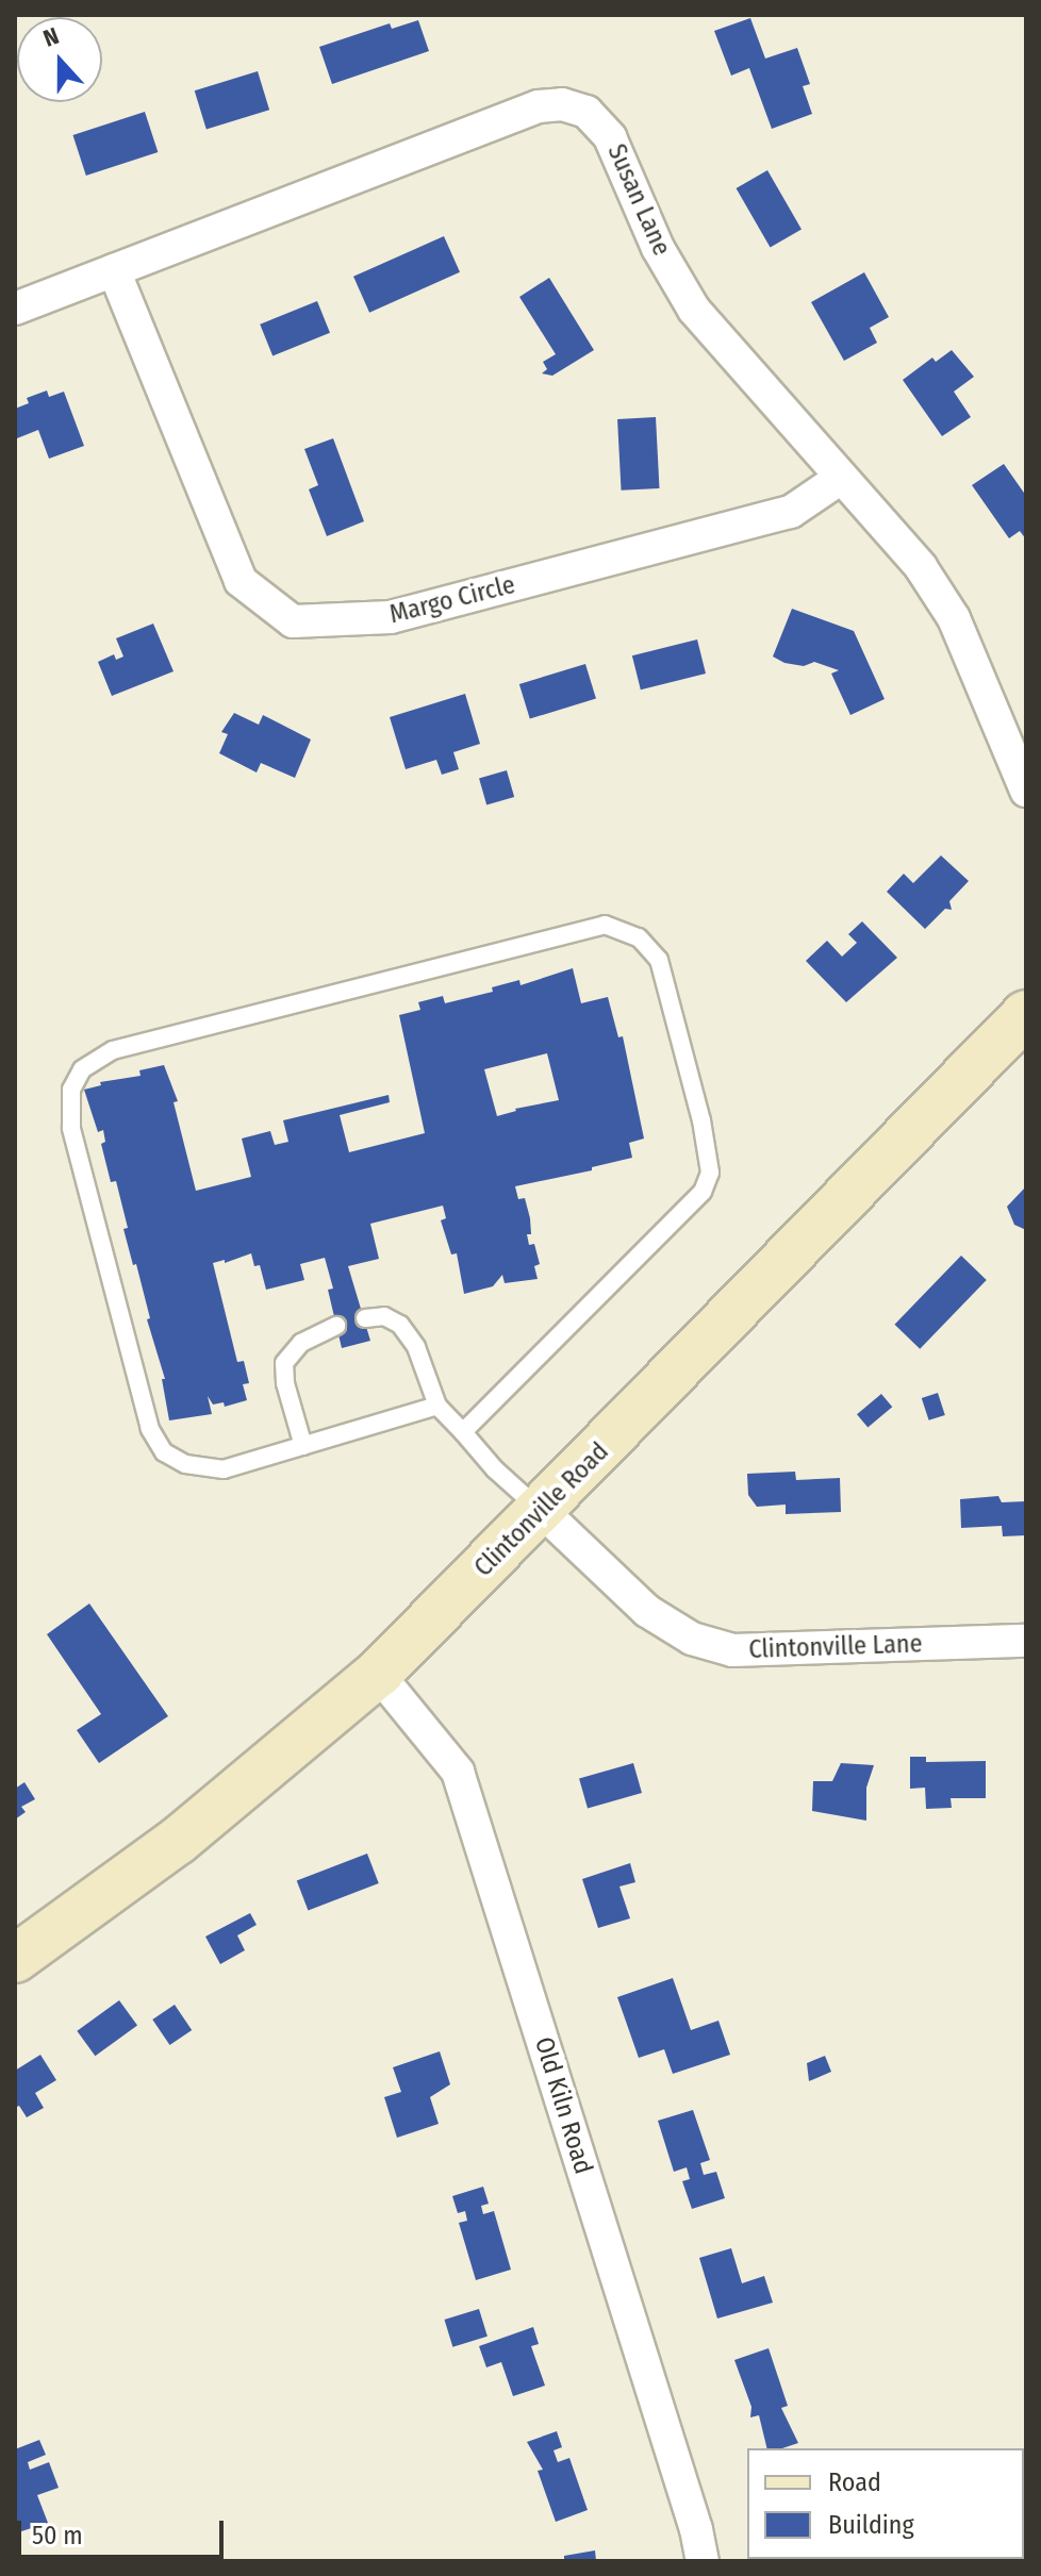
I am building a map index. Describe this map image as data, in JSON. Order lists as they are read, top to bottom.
{
  "streets": {
    "main road": ["Clintonville Road"],
    "street": [
      "Susan Lane",
      "Margo Circle",
      "Clintonville Lane",
      "Old Kiln Road"
    ]
  },
  "crossings": [
    ["Susan Lane", "Margo Circle"],
    ["Clintonville Road", "Clintonville Lane"],
    ["Clintonville Road", "Old Kiln Road"]
  ],
  "legend": ["Road", "Building"],
  "scale_bar": "50 m",
  "north": "top"
}
